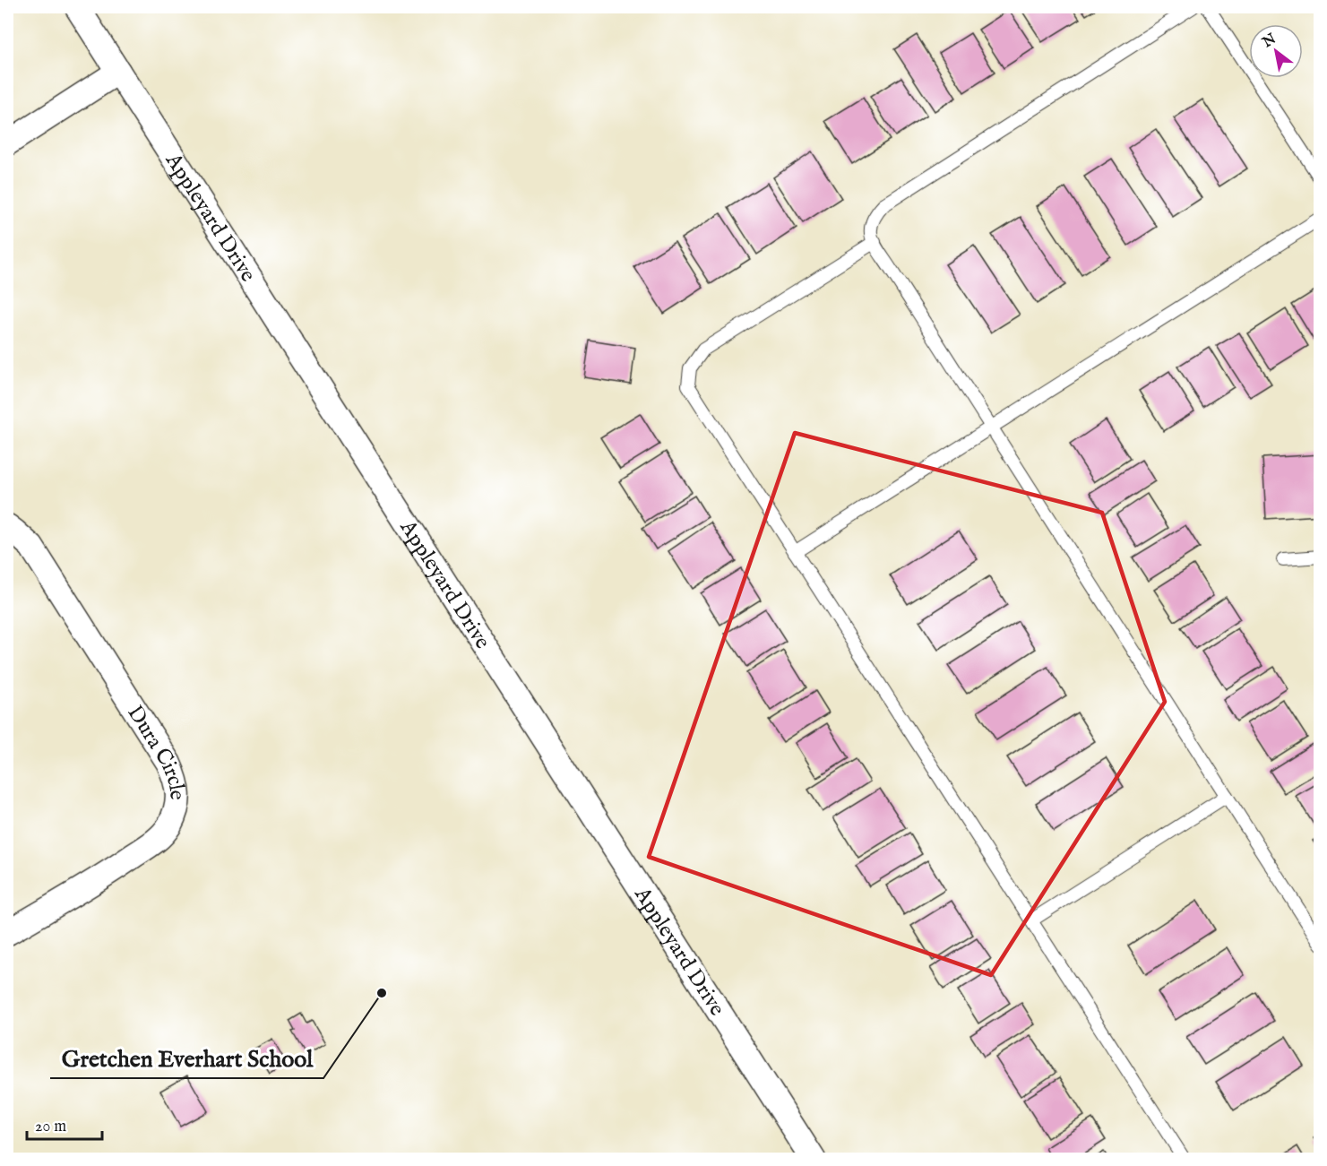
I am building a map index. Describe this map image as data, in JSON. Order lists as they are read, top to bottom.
{
  "streets": {
    "street": ["Appleyard Drive", "Dura Circle"]
  },
  "places": ["Gretchen Everhart School"],
  "scale_bar": "20 m",
  "north": "top left"
}
